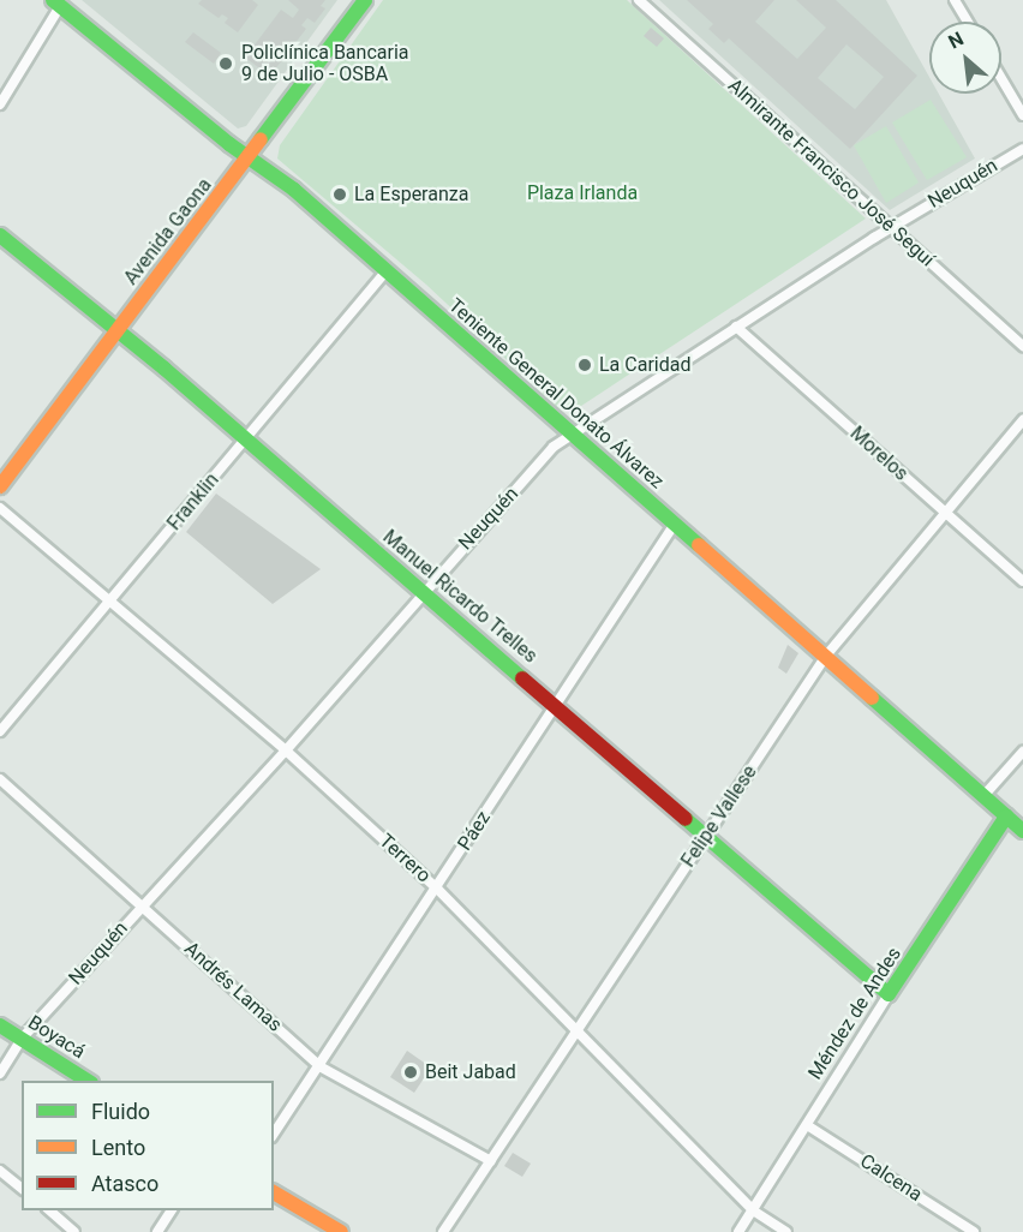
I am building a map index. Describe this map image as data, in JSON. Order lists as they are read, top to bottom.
{
  "streets": {
    "street": [
      "Almirante Francisco José Seguí",
      "Neuquén",
      "Avenida Gaona",
      "Teniente General Donato Álvarez",
      "Morelos",
      "Franklin",
      "Manuel Ricardo Trelles",
      "Felipe Vallese",
      "Páez",
      "Terrero",
      "Andrés Lamas",
      "Méndez de Andes",
      "Boyacá",
      "Calcena"
    ]
  },
  "crossings": [
    ["Almirante Francisco José Seguí", "Neuquén"],
    ["Neuquén", "Teniente General Donato Álvarez"],
    ["Neuquén", "Morelos"],
    ["Neuquén", "Manuel Ricardo Trelles"],
    ["Neuquén", "Terrero"],
    ["Neuquén", "Andrés Lamas"],
    ["Neuquén", "Boyacá"],
    ["Avenida Gaona", "Teniente General Donato Álvarez"],
    ["Avenida Gaona", "Manuel Ricardo Trelles"],
    ["Teniente General Donato Álvarez", "Franklin"],
    ["Teniente General Donato Álvarez", "Felipe Vallese"],
    ["Teniente General Donato Álvarez", "Páez"],
    ["Teniente General Donato Álvarez", "Méndez de Andes"],
    ["Morelos", "Felipe Vallese"],
    ["Franklin", "Manuel Ricardo Trelles"],
    ["Franklin", "Terrero"],
    ["Manuel Ricardo Trelles", "Felipe Vallese"],
    ["Manuel Ricardo Trelles", "Páez"],
    ["Manuel Ricardo Trelles", "Méndez de Andes"],
    ["Felipe Vallese", "Terrero"],
    ["Felipe Vallese", "Andrés Lamas"],
    ["Páez", "Terrero"],
    ["Páez", "Andrés Lamas"],
    ["Terrero", "Méndez de Andes"],
    ["Méndez de Andes", "Calcena"]
  ],
  "parks": ["Plaza Irlanda"],
  "places": [
    "Policlínica Bancaria 9 de Julio - OSBA",
    "La Esperanza",
    "La Caridad",
    "Beit Jabad"
  ],
  "legend": ["Fluido", "Lento", "Atasco"],
  "north": "top left"
}
